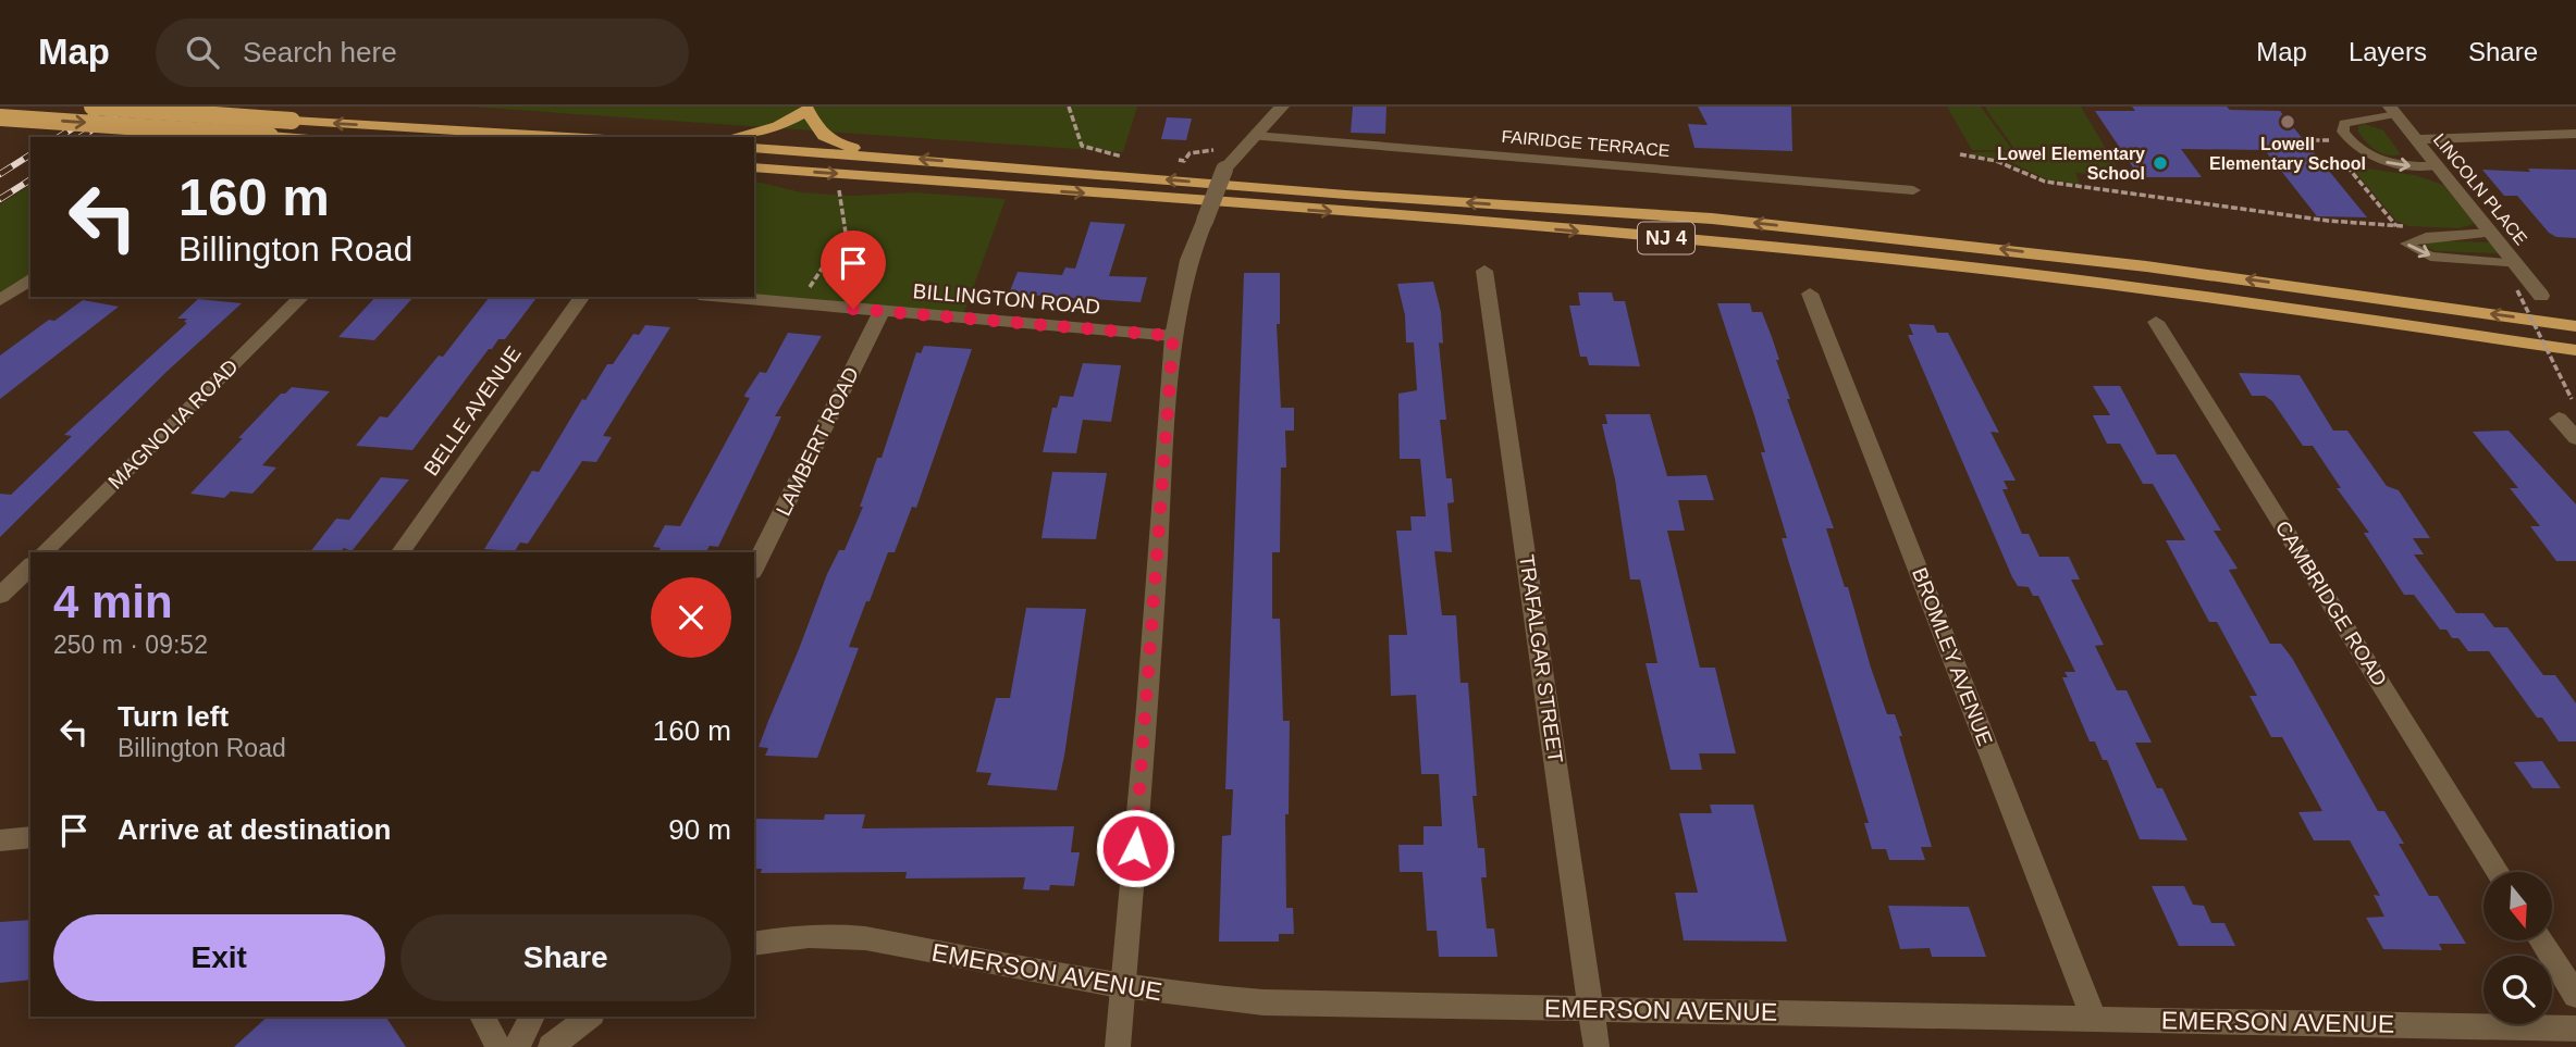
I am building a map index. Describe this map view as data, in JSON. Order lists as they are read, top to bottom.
{
  "streets": {
    "highway": ["NJ 4"],
    "street": [
      "FAIRIDGE TERRACE",
      "LINCOLN PLACE",
      "BILLINGTON ROAD",
      "BELLE AVENUE",
      "MAGNOLIA ROAD",
      "LAMBERT ROAD",
      "CAMBRIDGE ROAD",
      "BROMLEY AVENUE",
      "TRAFALGAR STREET",
      "EMERSON AVENUE"
    ]
  },
  "crossings": [
    ["BILLINGTON ROAD", "LAMBERT ROAD"],
    ["BROMLEY AVENUE", "EMERSON AVENUE"],
    ["TRAFALGAR STREET", "EMERSON AVENUE"]
  ],
  "places": ["Lowell Elementary School", "Lowel Elementary School"],
  "north": "bottom",
  "page": {
    "header": "Map",
    "search": "Search here",
    "nav": ["Map", "Layers", "Share"],
    "turn": ["160 m", "Billington Road"],
    "heading": ["4 min", "250 m · 09:52"],
    "list": [
      {
        "name": "Turn left",
        "note": "Billington Road",
        "value": "160 m"
      },
      {
        "name": "Arrive at destination",
        "value": "90 m"
      }
    ],
    "buttons": ["Exit", "Share"]
  }
}
